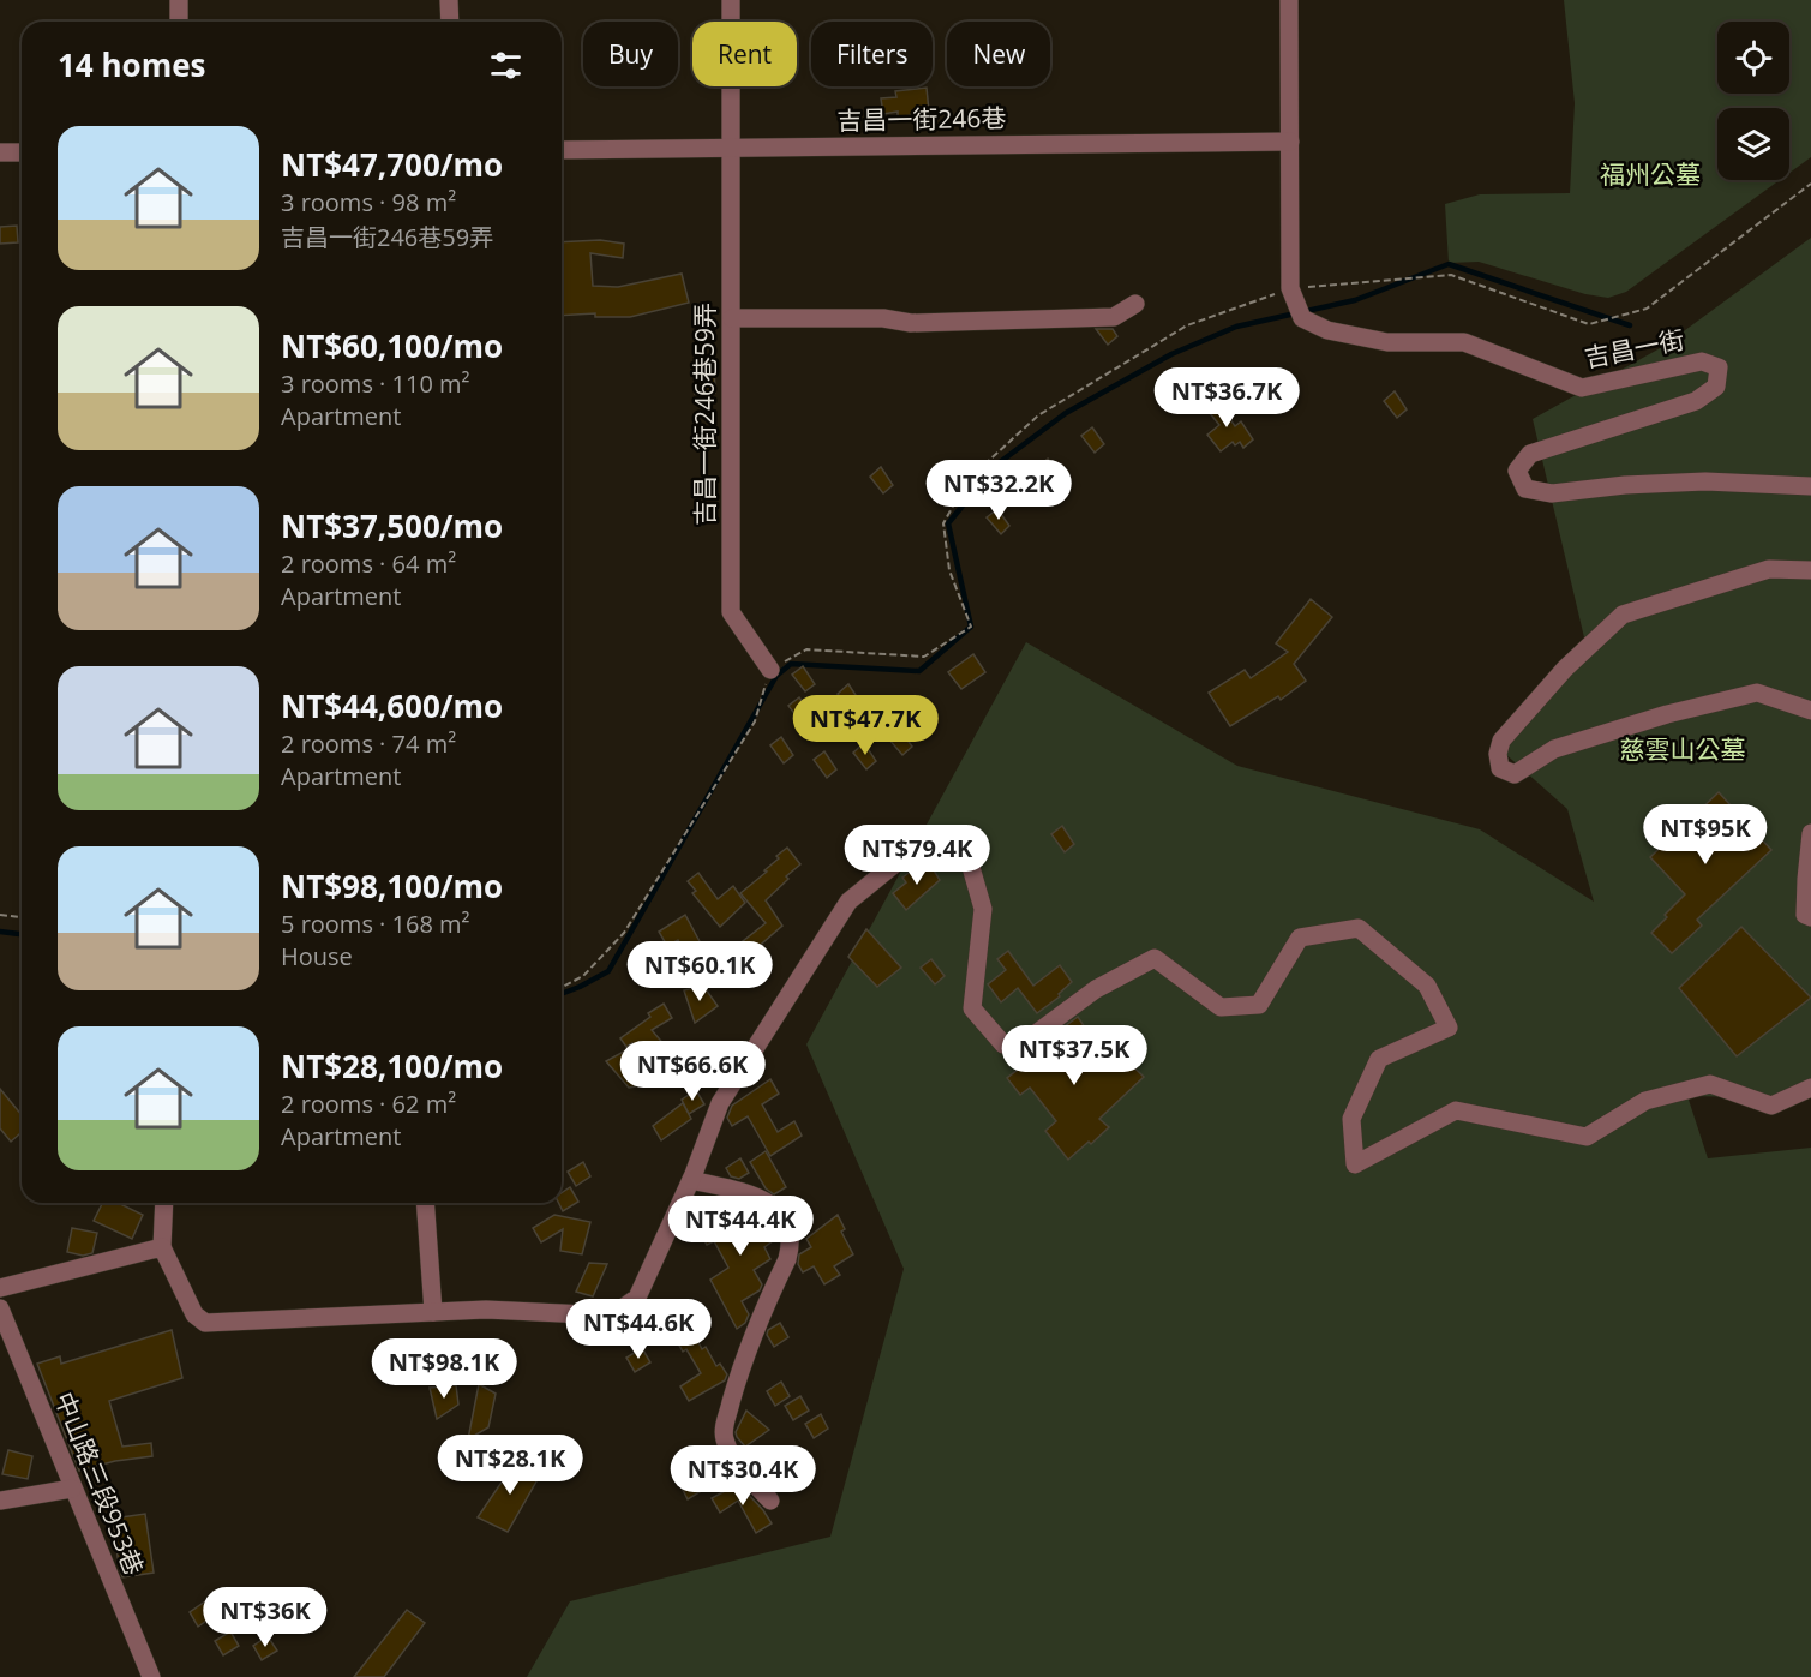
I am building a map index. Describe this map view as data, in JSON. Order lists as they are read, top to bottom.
{
  "streets": {
    "street": [
      "吉昌一街246巷",
      "吉昌一街",
      "吉昌一街246巷59弄",
      "中山路三段953巷"
    ]
  },
  "crossings": [
    ["吉昌一街246巷", "吉昌一街"],
    ["吉昌一街246巷", "吉昌一街246巷59弄"]
  ],
  "parks": ["福州公墓", "慈雲山公墓"],
  "page": {
    "chip": [
      "Buy",
      "Rent",
      "Filters",
      "New"
    ],
    "heading": "14 homes",
    "list": [
      {
        "name": "NT$47,700/mo",
        "note": "3 rooms · 98 m² · 吉昌一街246巷59弄"
      },
      {
        "name": "NT$60,100/mo",
        "note": "3 rooms · 110 m² · Apartment"
      },
      {
        "name": "NT$37,500/mo",
        "note": "2 rooms · 64 m² · Apartment"
      },
      {
        "name": "NT$44,600/mo",
        "note": "2 rooms · 74 m² · Apartment"
      },
      {
        "name": "NT$98,100/mo",
        "note": "5 rooms · 168 m² · House"
      },
      {
        "name": "NT$28,100/mo",
        "note": "2 rooms · 62 m² · Apartment"
      }
    ],
    "price": [
      "NT$36.7K",
      "NT$32.2K",
      "NT$47.7K",
      "NT$95K",
      "NT$79.4K",
      "NT$60.1K",
      "NT$37.5K",
      "NT$66.6K",
      "NT$44.4K",
      "NT$44.6K",
      "NT$98.1K",
      "NT$28.1K",
      "NT$30.4K",
      "NT$36K"
    ]
  }
}
